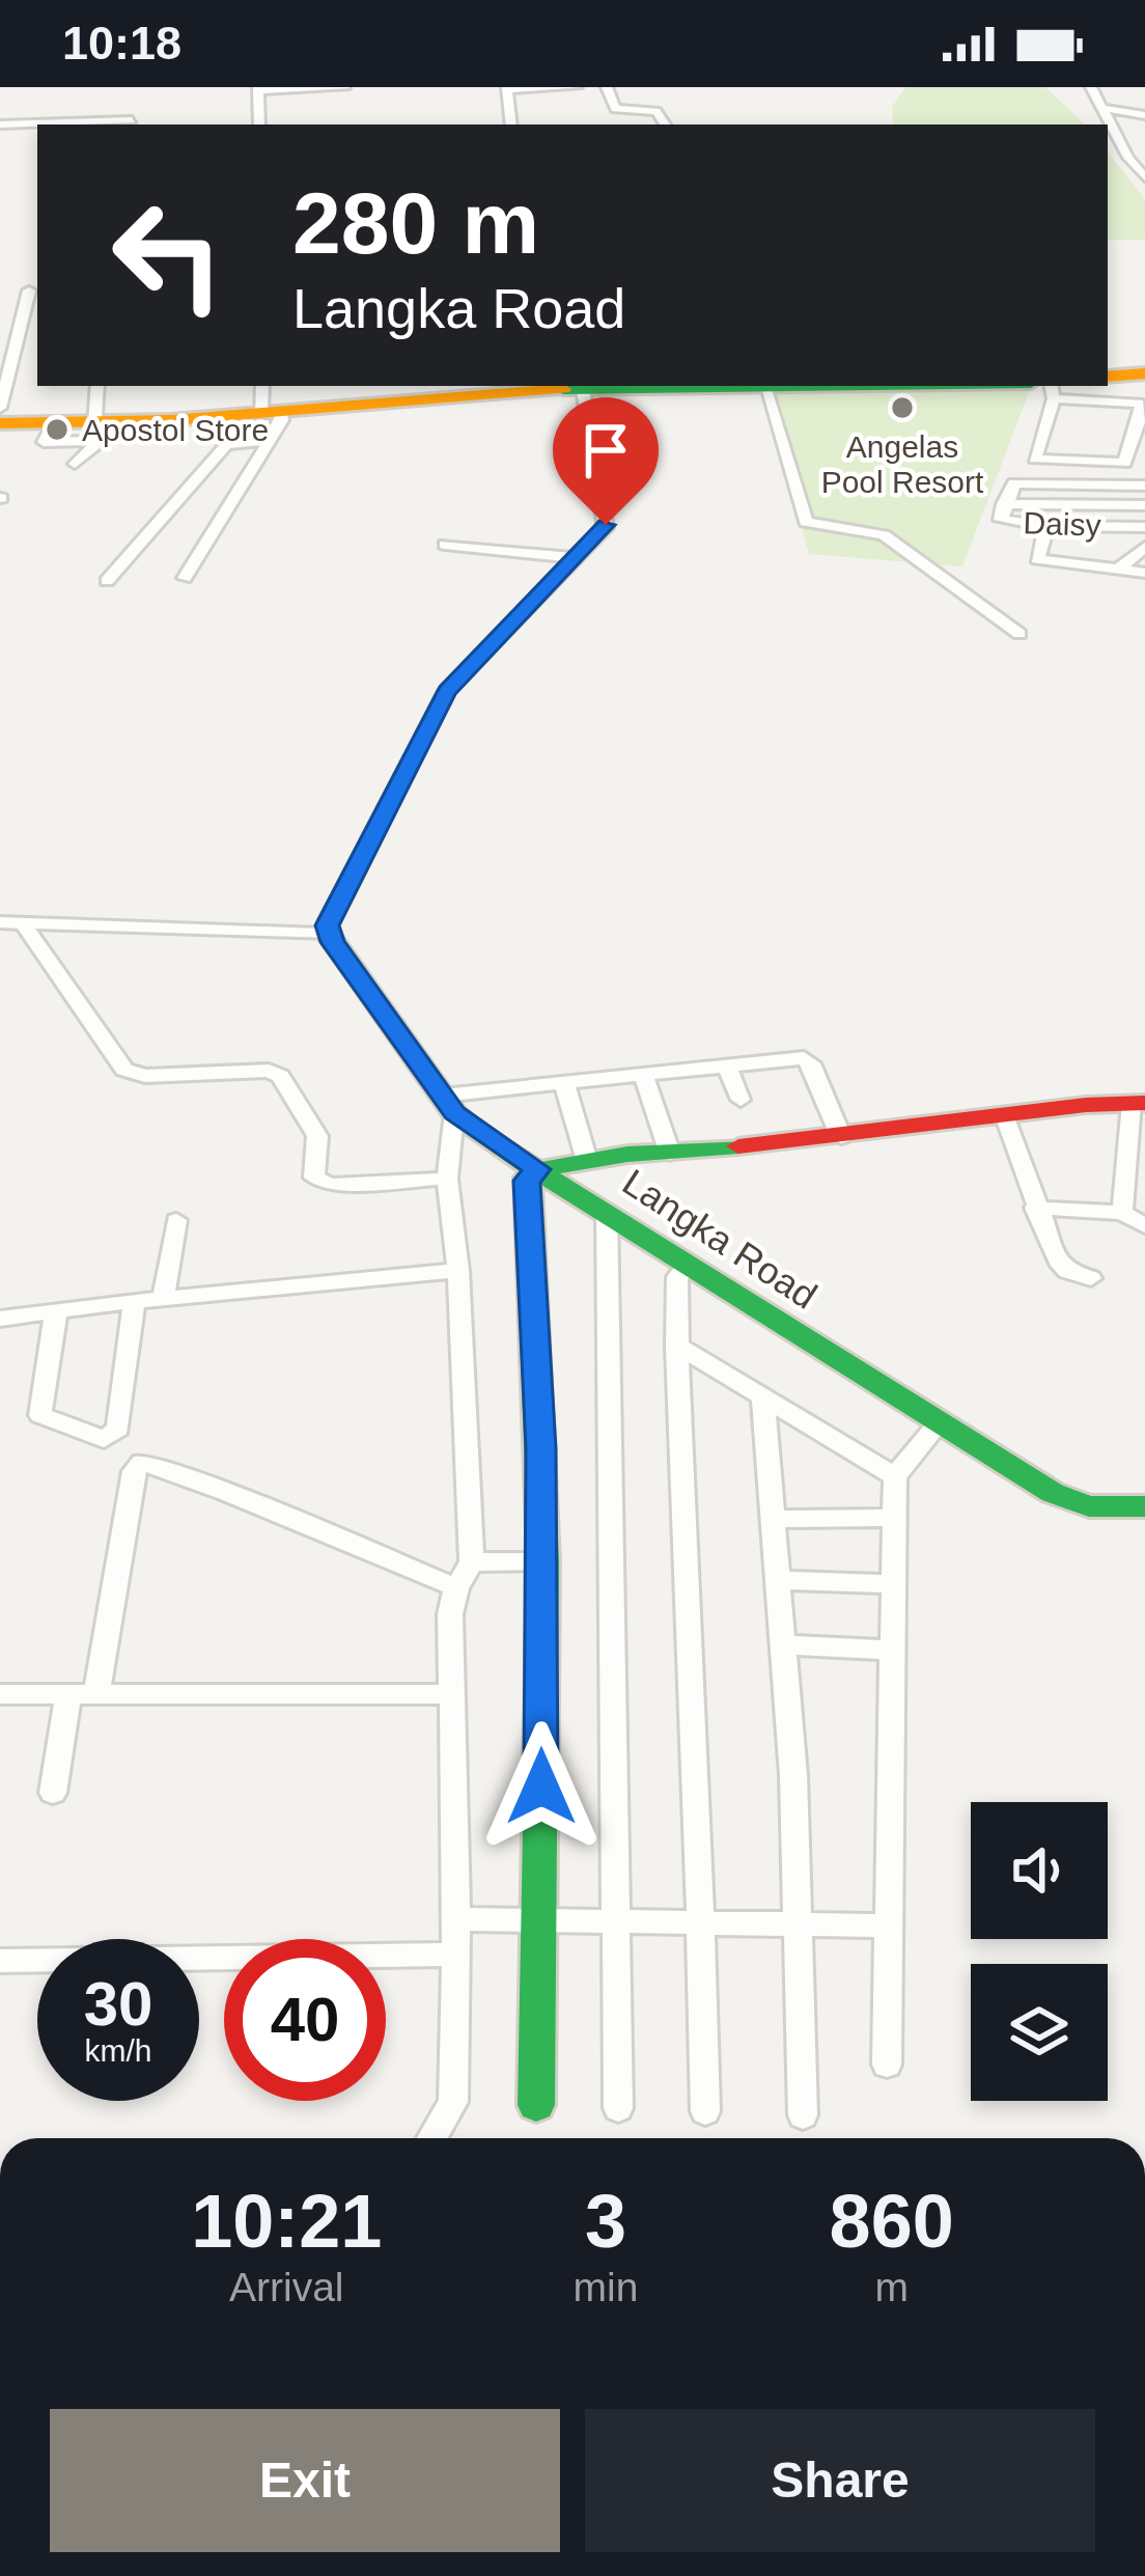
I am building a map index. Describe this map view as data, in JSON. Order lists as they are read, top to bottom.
{
  "streets": {
    "street": ["Daisy", "Langka Road"]
  },
  "places": ["Angelas Pool Resort", "Apostol Store"],
  "page": {
    "status": "10:18",
    "turn": ["280 m", "Langka Road"],
    "speed": "30 km/h",
    "limit": "40",
    "eta": [
      "10:21",
      "Arrival",
      "3",
      "min",
      "860",
      "m"
    ],
    "buttons": ["Exit", "Share"]
  }
}
